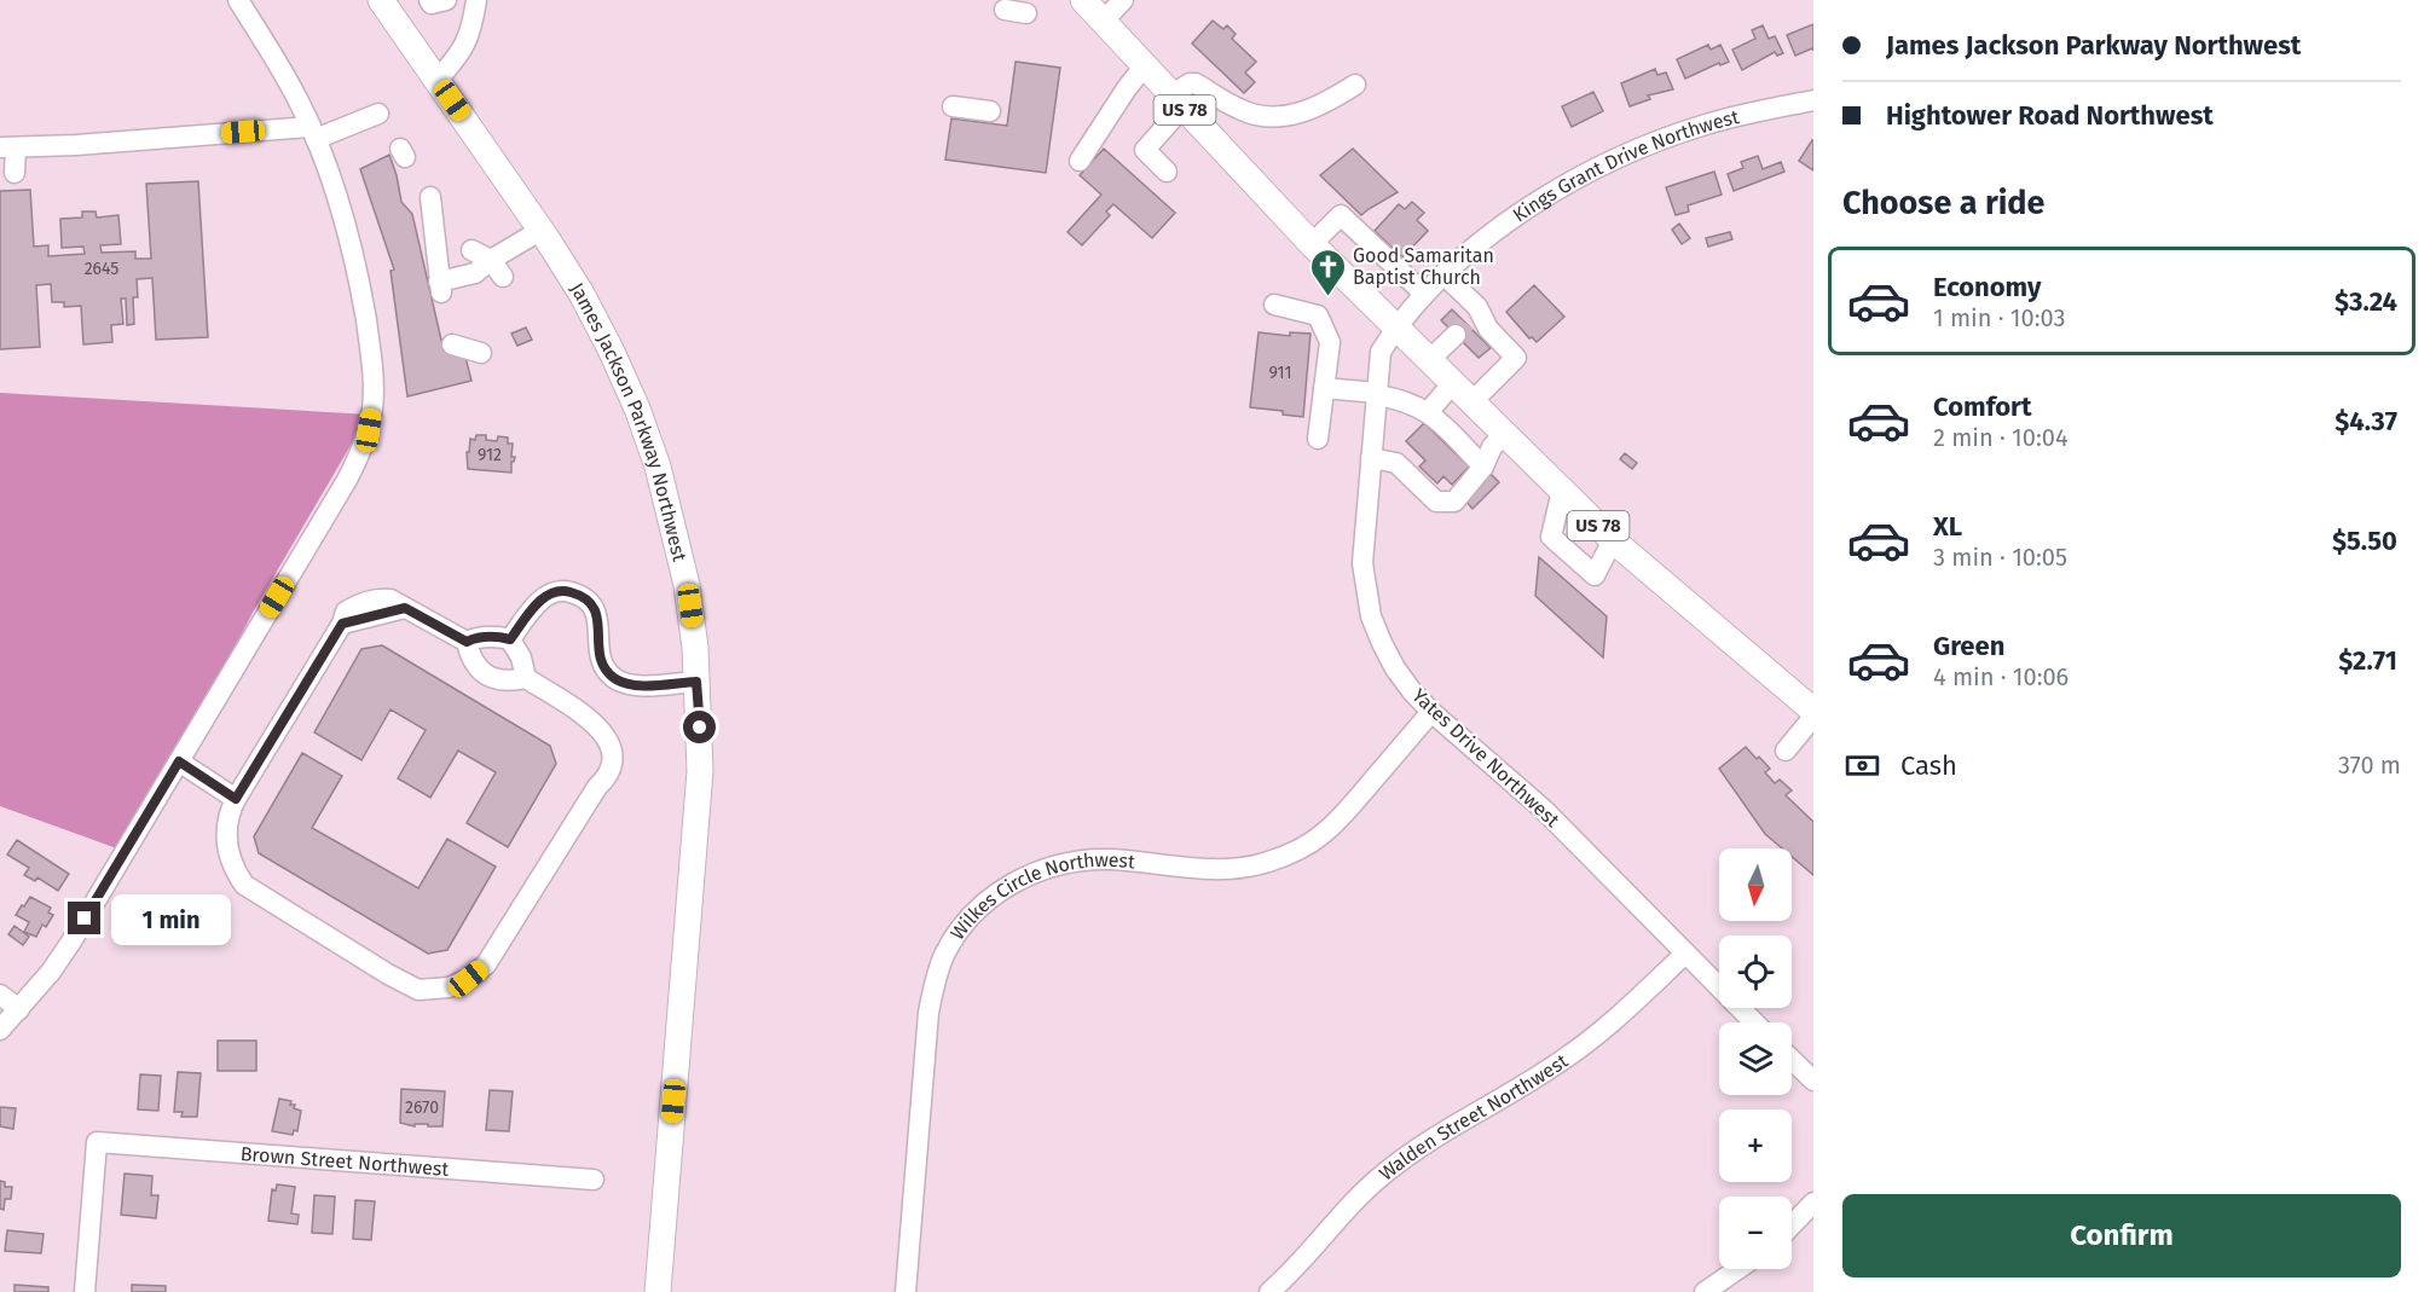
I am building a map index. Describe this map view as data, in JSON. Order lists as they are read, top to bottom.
{
  "streets": {
    "main road": ["US 78", "James Jackson Parkway Northwest"],
    "street": [
      "Kings Grant Drive Northwest",
      "Yates Drive Northwest",
      "Wilkes Circle Northwest",
      "Walden Street Northwest",
      "Brown Street Northwest"
    ]
  },
  "crossings": [
    ["US 78", "Kings Grant Drive Northwest"],
    ["US 78", "Yates Drive Northwest"],
    ["Kings Grant Drive Northwest", "Yates Drive Northwest"],
    ["Yates Drive Northwest", "Wilkes Circle Northwest"],
    ["Yates Drive Northwest", "Walden Street Northwest"]
  ],
  "places": {
    "church": ["Good Samaritan Baptist Church"]
  },
  "house_numbers": [
    "2645",
    "911",
    "912",
    "2670"
  ],
  "north": "bottom",
  "page": {
    "banner": ["James Jackson Parkway Northwest", "Hightower Road Northwest"],
    "heading": "Choose a ride",
    "list": [
      {
        "name": "Economy",
        "note": "1 min · 10:03",
        "value": "$3.24"
      },
      {
        "name": "Comfort",
        "note": "2 min · 10:04",
        "value": "$4.37"
      },
      {
        "name": "XL",
        "note": "3 min · 10:05",
        "value": "$5.50"
      },
      {
        "name": "Green",
        "note": "4 min · 10:06",
        "value": "$2.71"
      }
    ],
    "pay": ["Cash", "370 m"],
    "map_buttons": ["+", "−"],
    "bubble": "1 min",
    "buttons": "Confirm"
  }
}
